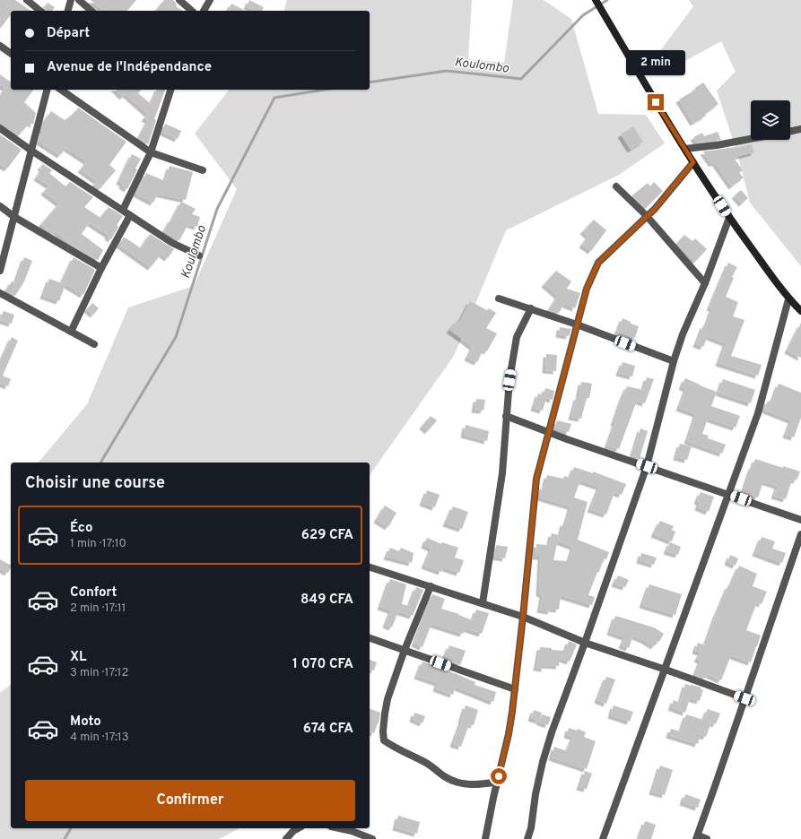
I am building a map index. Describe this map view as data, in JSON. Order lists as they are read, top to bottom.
{
  "water": ["Koulombo"],
  "page": {
    "banner": ["Départ", "Avenue de l'Indépendance"],
    "bubble": "2 min",
    "heading": "Choisir une course",
    "list": [
      {
        "name": "Éco",
        "note": "1 min · 17:10",
        "value": "629 CFA"
      },
      {
        "name": "Confort",
        "note": "2 min · 17:11",
        "value": "849 CFA"
      },
      {
        "name": "XL",
        "note": "3 min · 17:12",
        "value": "1 070 CFA"
      },
      {
        "name": "Moto",
        "note": "4 min · 17:13",
        "value": "674 CFA"
      }
    ],
    "buttons": "Confirmer"
  }
}
